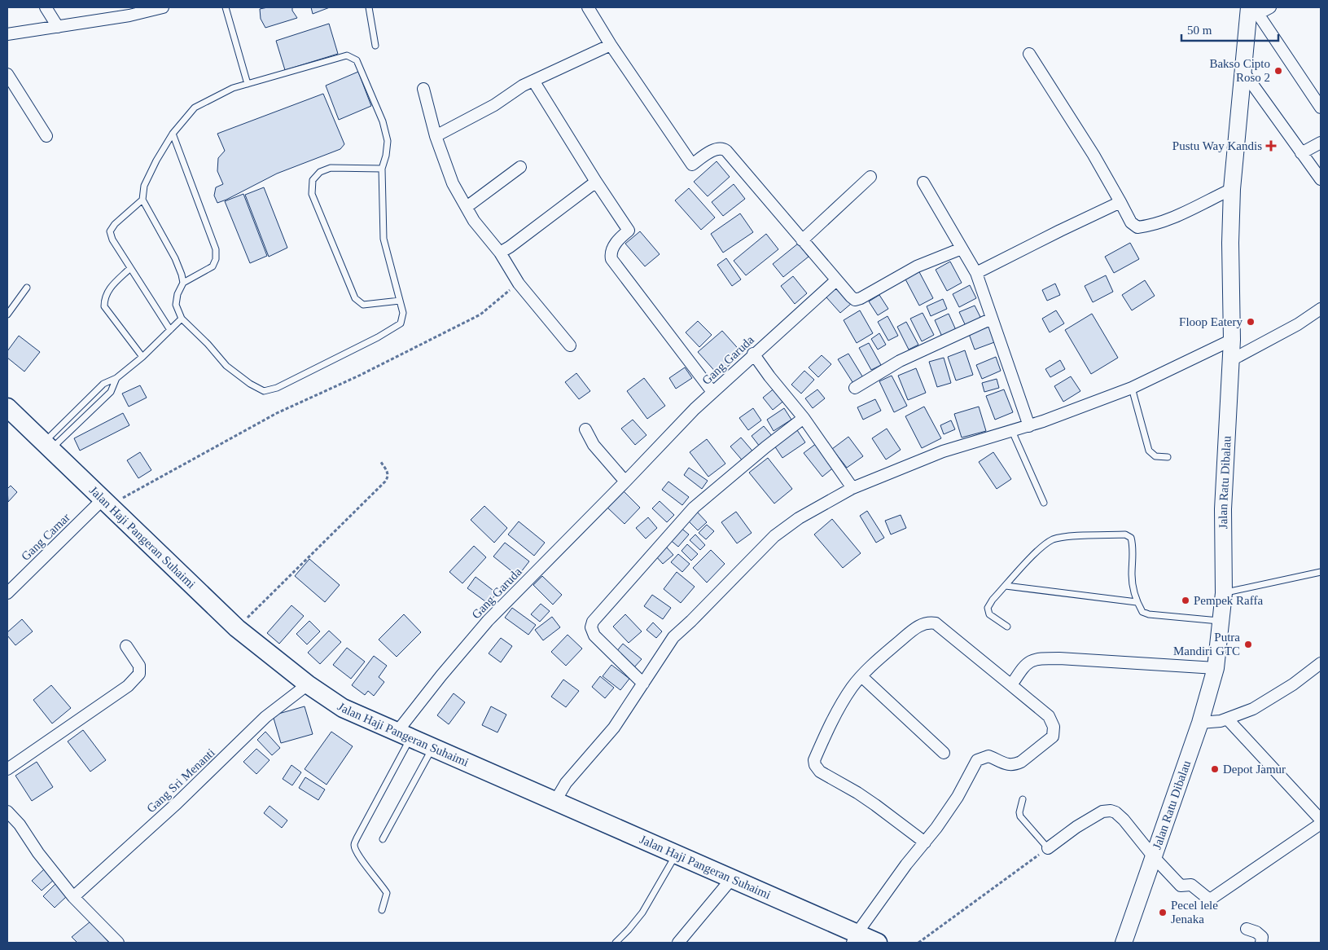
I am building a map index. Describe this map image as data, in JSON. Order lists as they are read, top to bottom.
{
  "streets": {
    "main road": ["Jalan Ratu Dibalau", "Jalan Haji Pangeran Suhaimi"],
    "street": ["Gang Garuda", "Gang Camar", "Gang Sri Menanti"]
  },
  "crossings": [
    ["Gang Garuda", "Jalan Haji Pangeran Suhaimi"],
    ["Gang Camar", "Jalan Haji Pangeran Suhaimi"],
    ["Jalan Haji Pangeran Suhaimi", "Gang Sri Menanti"]
  ],
  "places": {
    "other": [
      "Bakso Cipto Roso 2",
      "Floop Eatery",
      "Pempek Raffa",
      "Putra Mandiri GTC",
      "Depot Jamur",
      "Pecel lele Jenaka"
    ],
    "health": ["Pustu Way Kandis"]
  },
  "scale_bar": "50 m"
}
